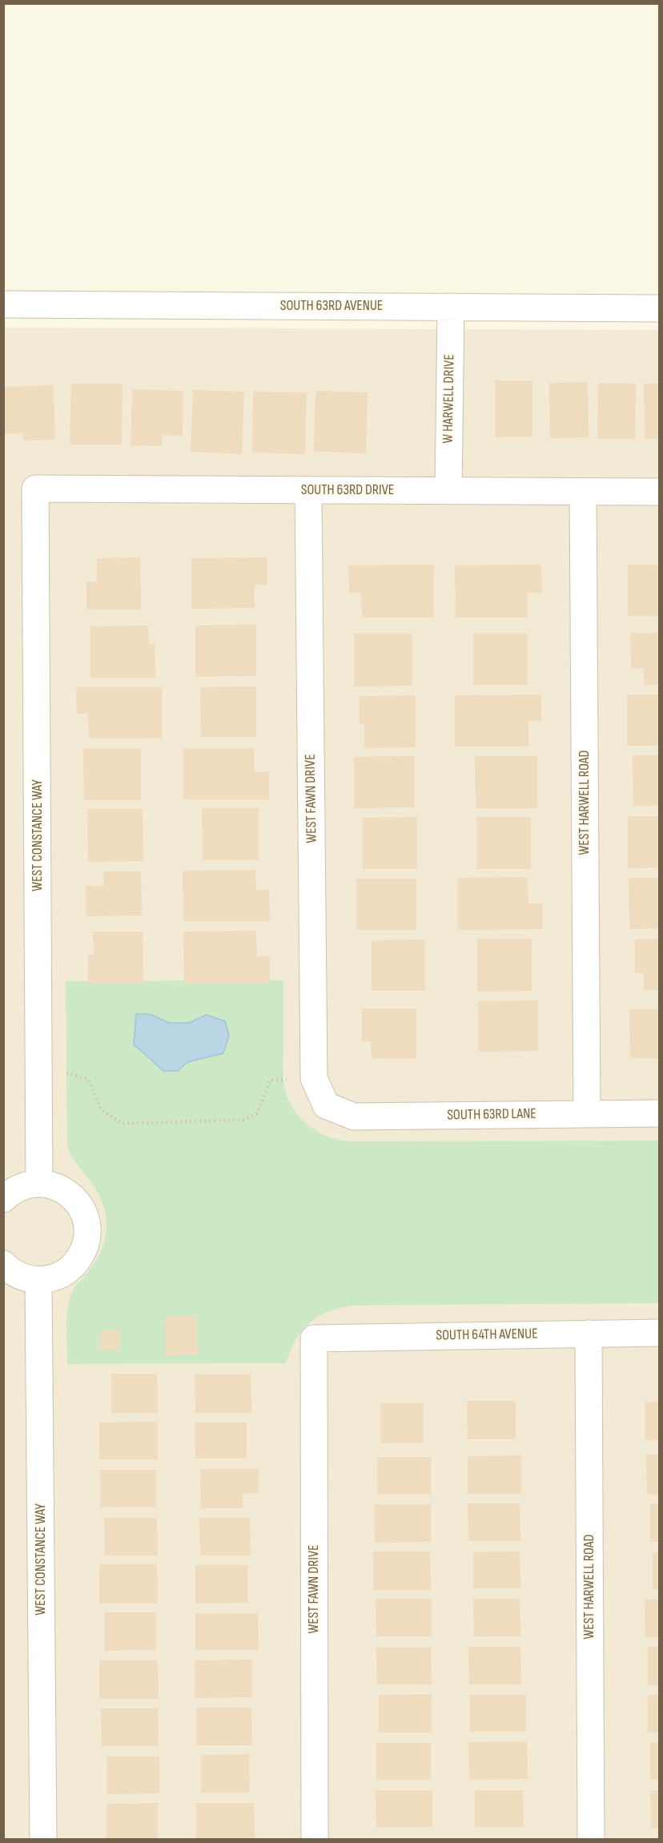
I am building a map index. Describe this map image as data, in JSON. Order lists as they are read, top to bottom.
{
  "streets": {
    "street": [
      "SOUTH 63RD AVENUE",
      "W HARWELL DRIVE",
      "SOUTH 63RD DRIVE",
      "WEST FAWN DRIVE",
      "WEST HARWELL ROAD",
      "WEST CONSTANCE WAY",
      "SOUTH 63RD LANE",
      "SOUTH 64TH AVENUE"
    ]
  },
  "crossings": [
    ["SOUTH 63RD AVENUE", "W HARWELL DRIVE"],
    ["W HARWELL DRIVE", "SOUTH 63RD DRIVE"],
    ["SOUTH 63RD DRIVE", "WEST FAWN DRIVE"],
    ["SOUTH 63RD DRIVE", "WEST HARWELL ROAD"],
    ["SOUTH 63RD DRIVE", "WEST CONSTANCE WAY"],
    ["WEST FAWN DRIVE", "SOUTH 63RD LANE"],
    ["WEST FAWN DRIVE", "SOUTH 64TH AVENUE"],
    ["WEST HARWELL ROAD", "SOUTH 63RD LANE"],
    ["WEST HARWELL ROAD", "SOUTH 64TH AVENUE"]
  ]
}
